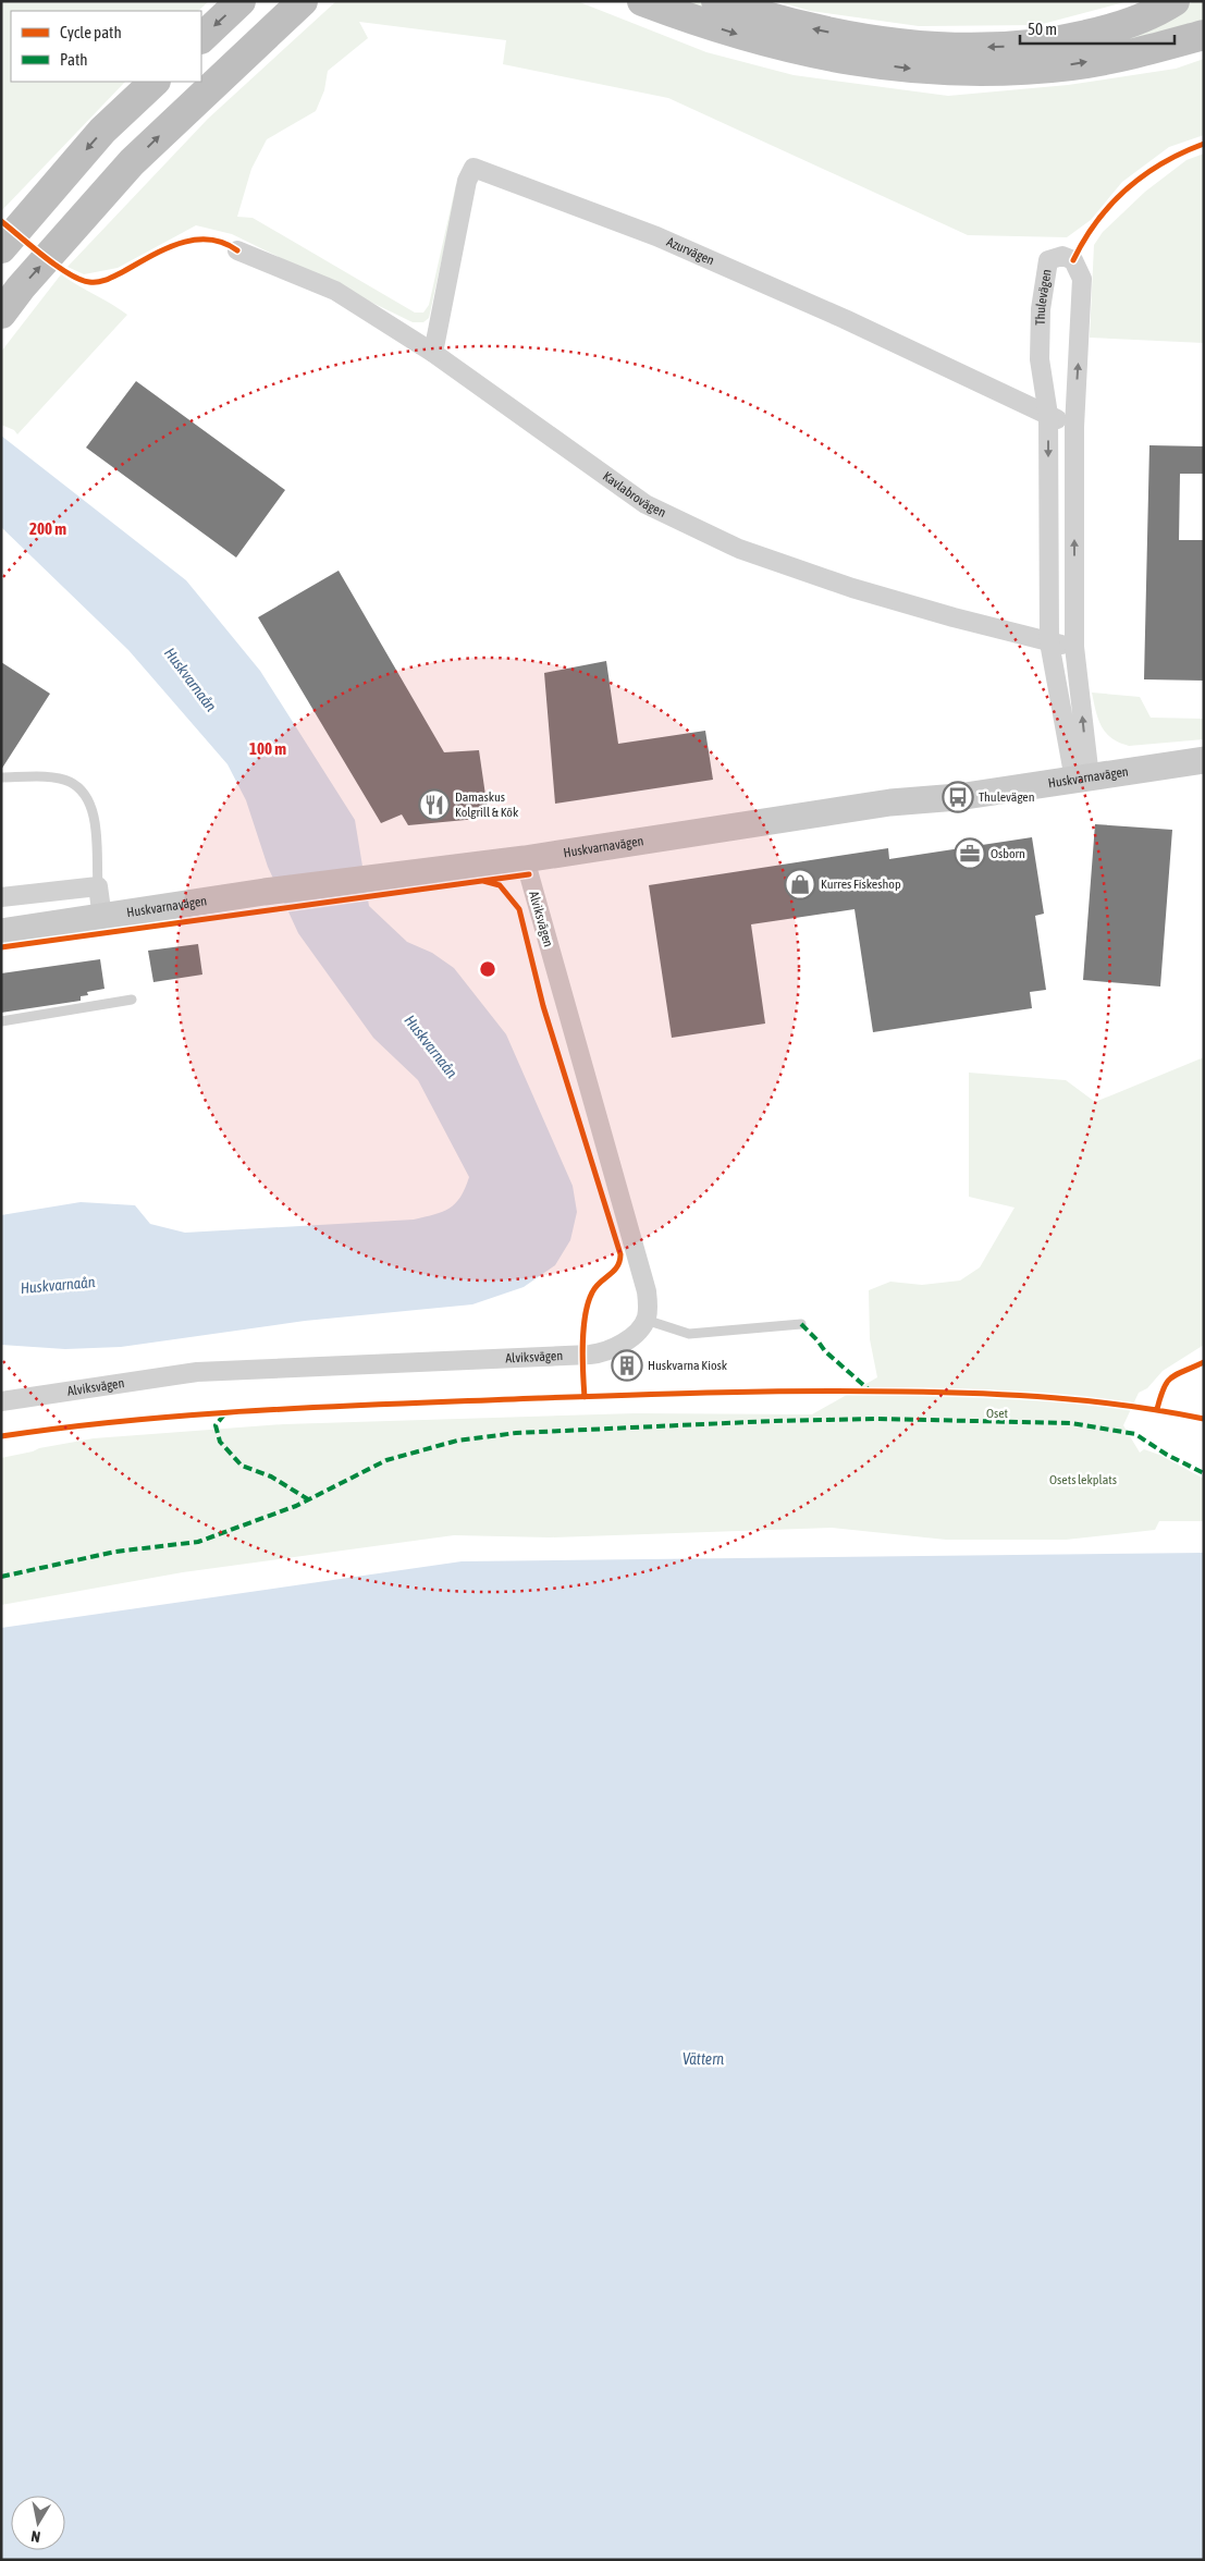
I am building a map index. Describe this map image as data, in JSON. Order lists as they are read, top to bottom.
{
  "streets": {
    "street": [
      "Azurvägen",
      "Thulevägen",
      "Kavlabrovägen",
      "Huskvarnavägen",
      "Alviksvägen"
    ]
  },
  "crossings": [
    ["Azurvägen", "Thulevägen"],
    ["Azurvägen", "Kavlabrovägen"],
    ["Thulevägen", "Kavlabrovägen"],
    ["Thulevägen", "Huskvarnavägen"],
    ["Huskvarnavägen", "Alviksvägen"]
  ],
  "water": ["Huskvarnaån", "Vättern"],
  "parks": ["Oset", "Osets lekplats"],
  "places": {
    "bus stop": ["Thulevägen"],
    "restaurant": ["Damaskus Kolgrill & Kök"],
    "office": ["Osborn"],
    "shop": ["Kurres Fiskeshop"],
    "building": ["Huskvarna Kiosk"]
  },
  "legend": ["Cycle path", "Path"],
  "scale_bar": "50 m",
  "north": "bottom",
  "rings": ["200 m", "100 m"]
}
